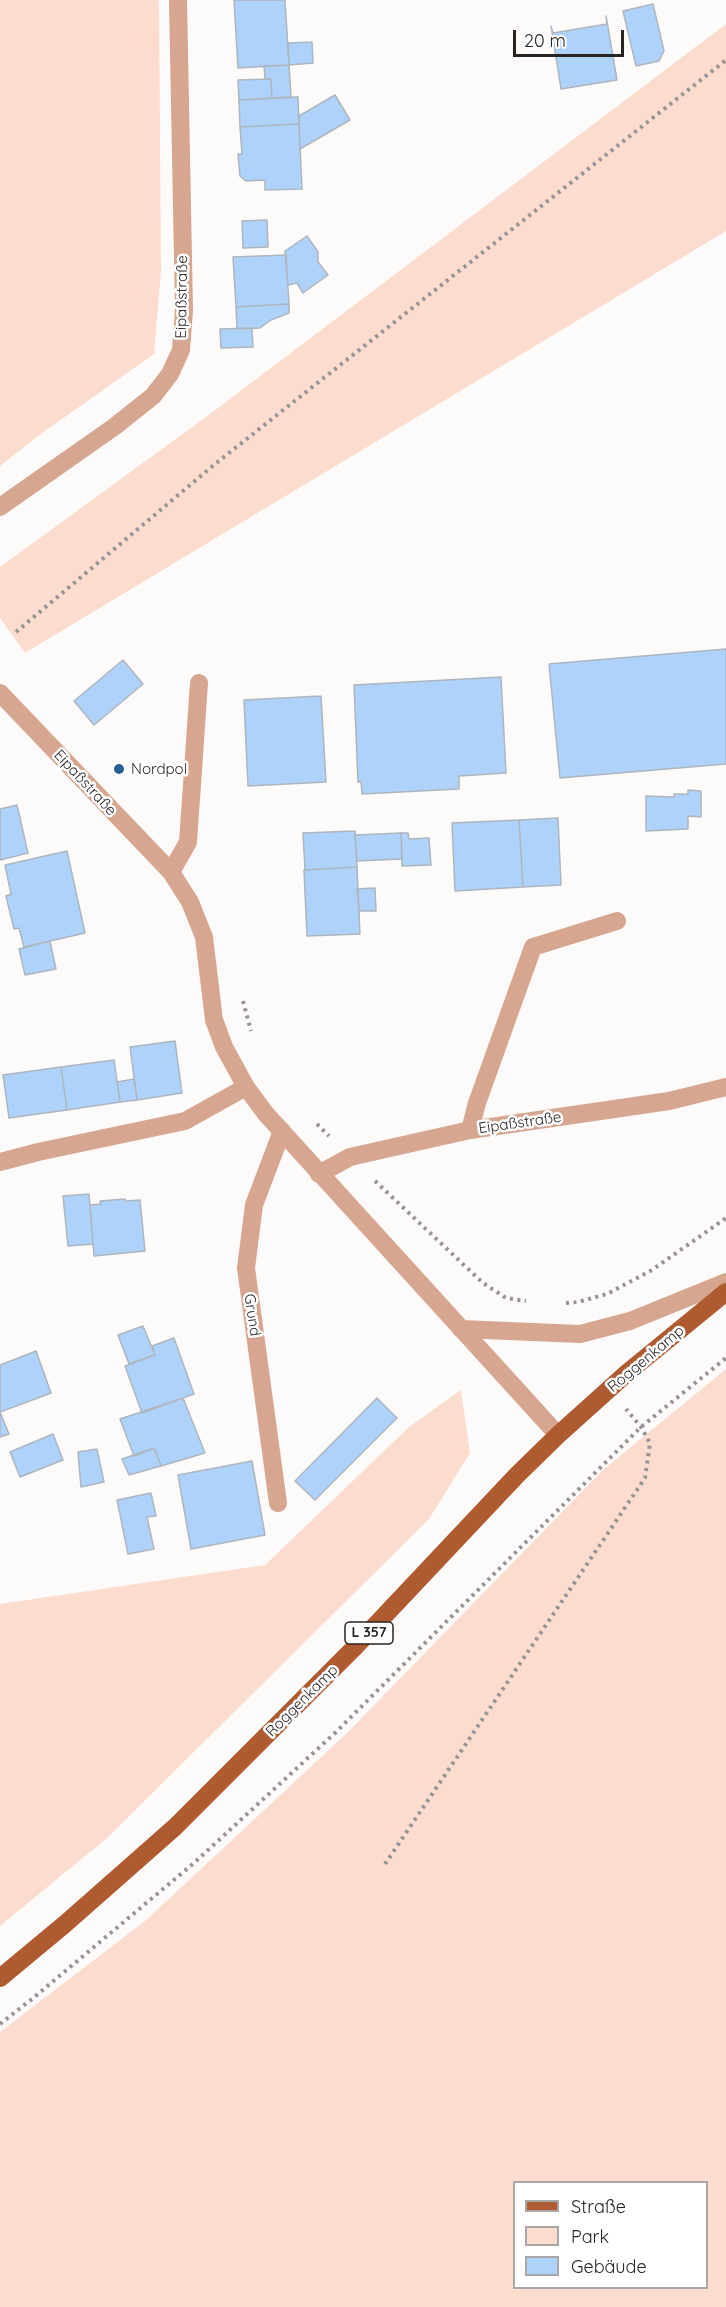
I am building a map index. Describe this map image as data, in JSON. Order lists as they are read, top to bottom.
{
  "streets": {
    "main road": ["Roggenkamp", "L 357"],
    "street": ["Eipaßstraße", "Grund"]
  },
  "crossings": [
    ["Eipaßstraße", "Grund"],
    ["Eipaßstraße", "Roggenkamp"]
  ],
  "places": ["Nordpol"],
  "legend": ["Straße", "Park", "Gebäude"],
  "scale_bar": "20 m"
}
